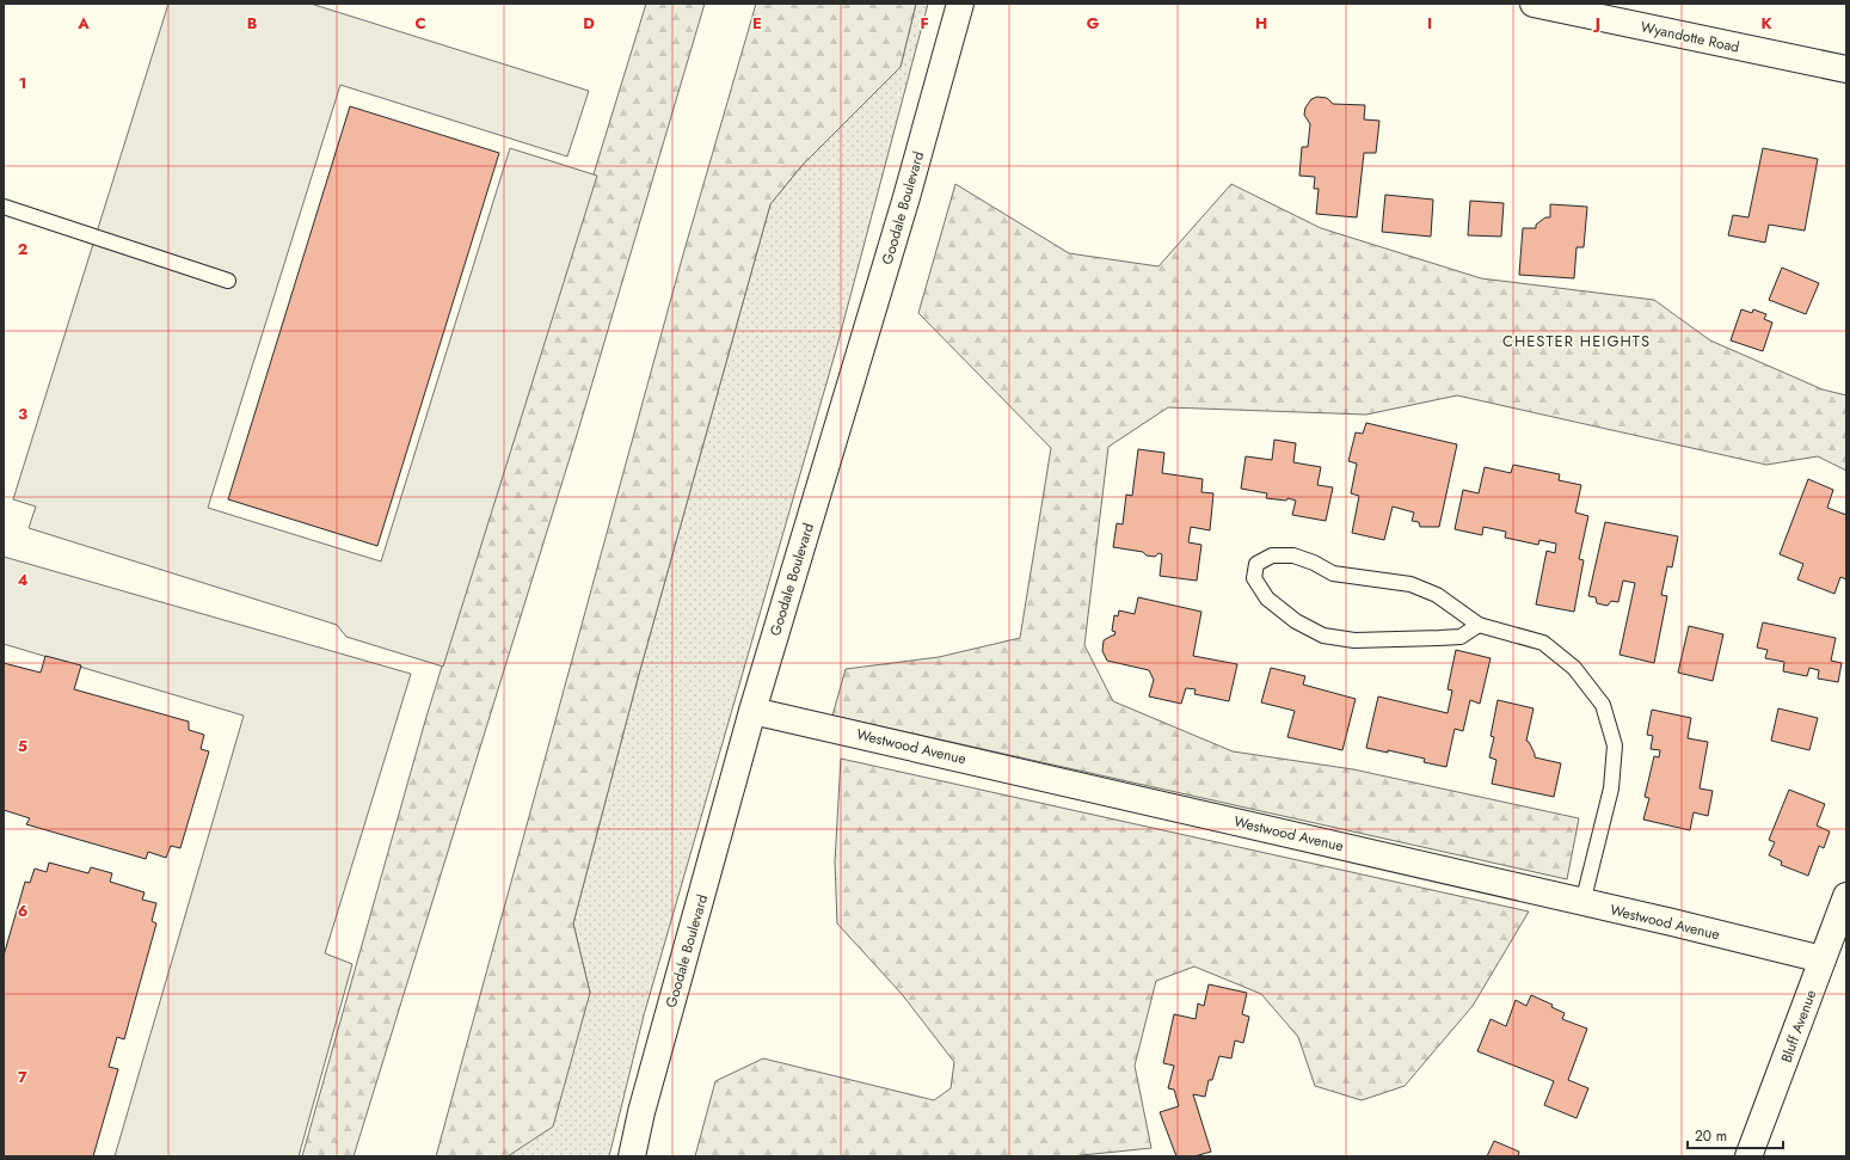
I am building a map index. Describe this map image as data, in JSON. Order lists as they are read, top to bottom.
{
  "streets": {
    "street": [
      "Wyandotte Road",
      "Goodale Boulevard",
      "Westwood Avenue",
      "Bluff Avenue"
    ]
  },
  "crossings": [
    ["Goodale Boulevard", "Westwood Avenue"],
    ["Westwood Avenue", "Bluff Avenue"]
  ],
  "districts": ["CHESTER HEIGHTS"],
  "scale_bar": "20 m",
  "grid": {
    "columns": [
      "A",
      "B",
      "C",
      "D",
      "E",
      "F",
      "G",
      "H",
      "I",
      "J",
      "K"
    ],
    "rows": [
      "1",
      "2",
      "3",
      "4",
      "5",
      "6",
      "7"
    ]
  }
}
